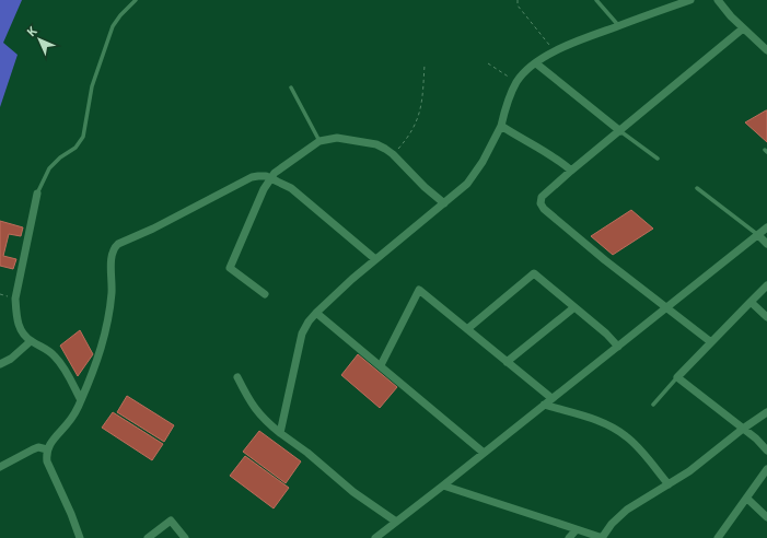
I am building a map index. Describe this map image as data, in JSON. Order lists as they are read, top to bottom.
{
  "north": "top left"
}
